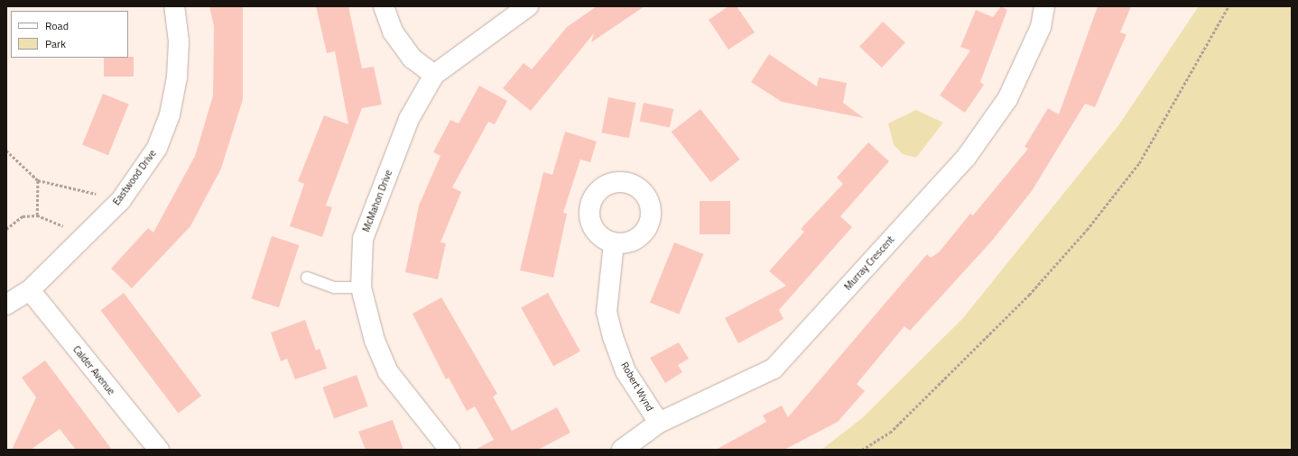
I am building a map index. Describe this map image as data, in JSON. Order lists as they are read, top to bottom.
{
  "streets": {
    "street": [
      "Eastwood Drive",
      "McMahon Drive",
      "Murray Crescent",
      "Calder Avenue",
      "Robert Wynd"
    ]
  },
  "crossings": [
    ["Eastwood Drive", "Calder Avenue"],
    ["Murray Crescent", "Robert Wynd"]
  ],
  "legend": ["Road", "Park"]
}
